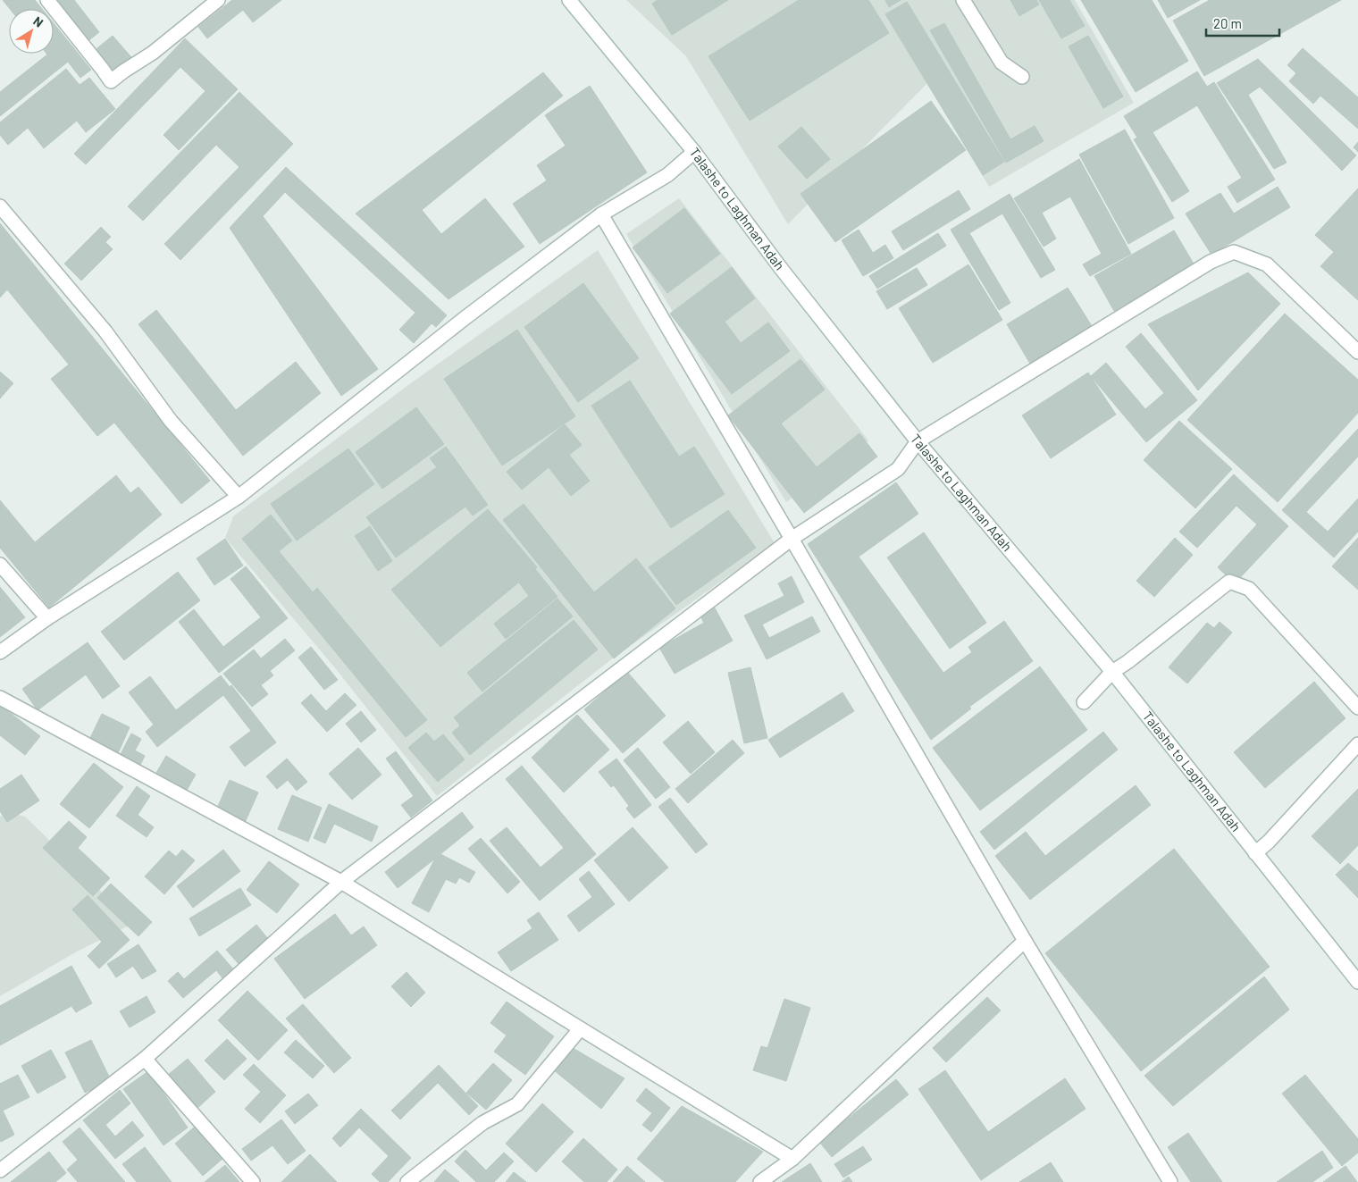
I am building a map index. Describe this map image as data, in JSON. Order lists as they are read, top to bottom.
{
  "streets": {
    "street": ["Talashe to Laghman Adah"]
  },
  "scale_bar": "20 m",
  "north": "top right"
}
